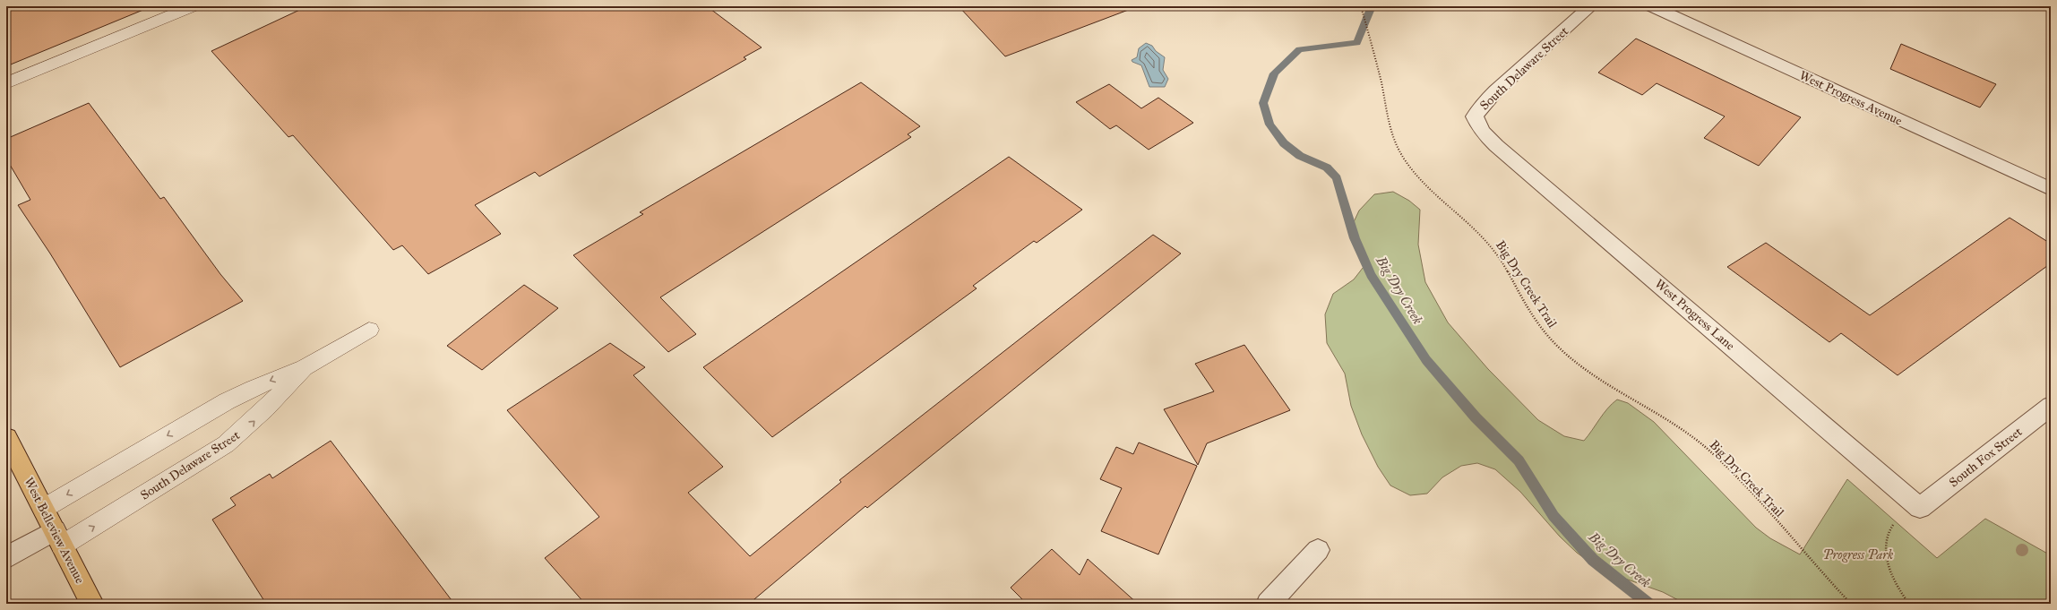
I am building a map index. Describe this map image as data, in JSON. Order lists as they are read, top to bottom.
{
  "streets": {
    "main road": ["West Belleview Avenue"],
    "street": [
      "South Delaware Street",
      "West Progress Avenue",
      "West Progress Lane",
      "South Fox Street"
    ],
    "path": ["Big Dry Creek Trail"]
  },
  "crossings": [
    ["South Delaware Street", "West Progress Lane"],
    ["South Delaware Street", "West Belleview Avenue"],
    ["West Progress Lane", "South Fox Street"]
  ],
  "water": ["Big Dry Creek"],
  "parks": ["Progress Park"]
}
